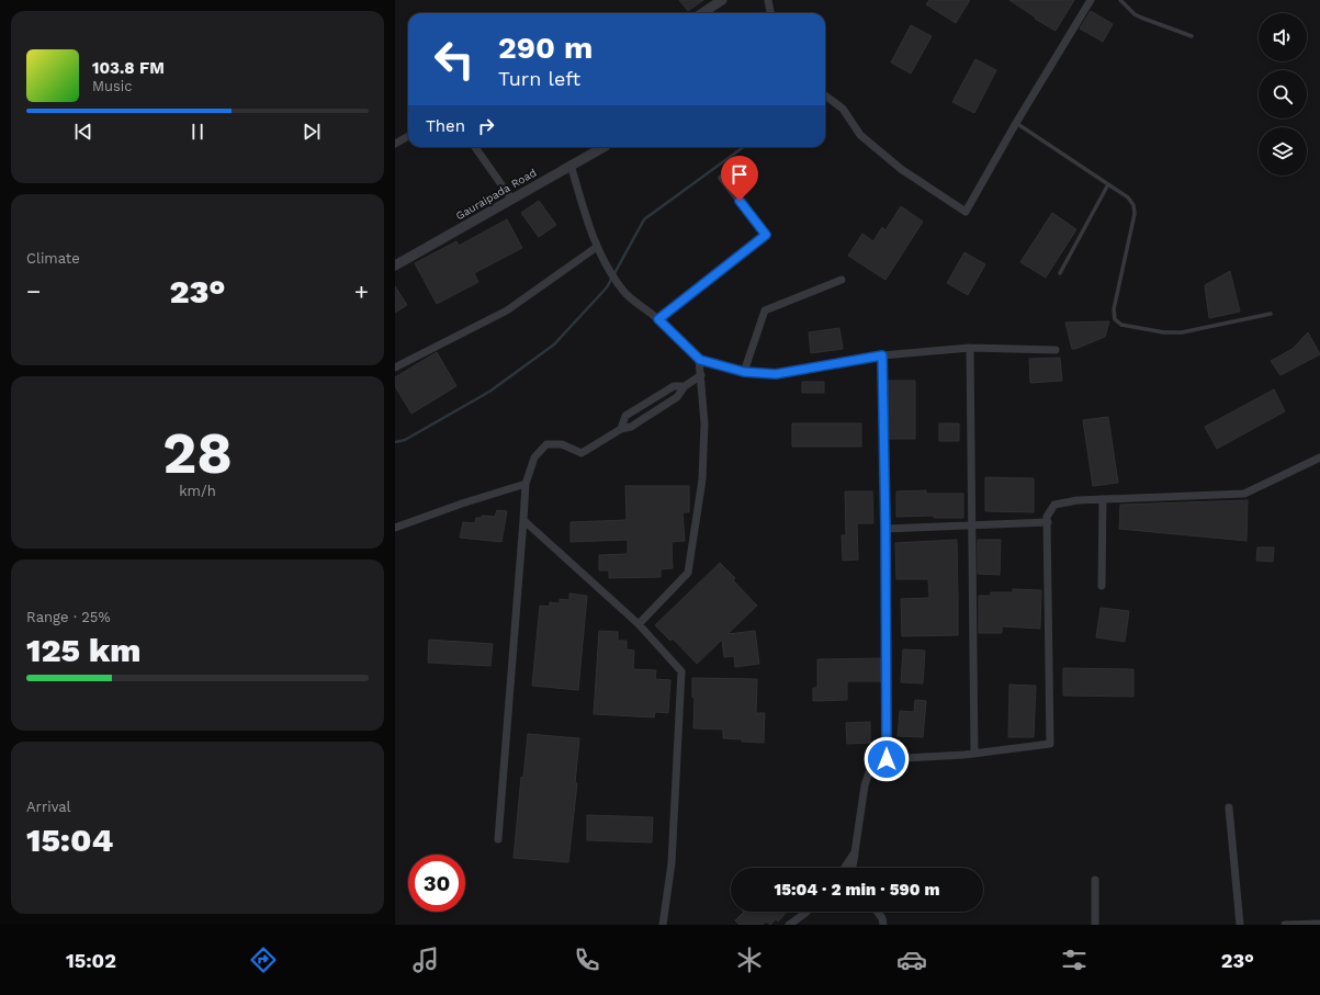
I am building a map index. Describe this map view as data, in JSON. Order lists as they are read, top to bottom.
{
  "streets": {
    "street": ["Gauraipada Road"]
  },
  "page": {
    "turn": ["290 m", "Turn left"],
    "song": ["103.8 FM", "Music"],
    "then": "Then",
    "tile": [
      "Climate",
      ["28", "km/h"],
      ["Range · 25%", "125 km"],
      ["Arrival", "15:04"]
    ],
    "heat": ["−", "23°", "+"],
    "limit": "30",
    "trip": "15:04 · 2 min · 590 m",
    "tabs": ["15:02", "23°"]
  }
}
